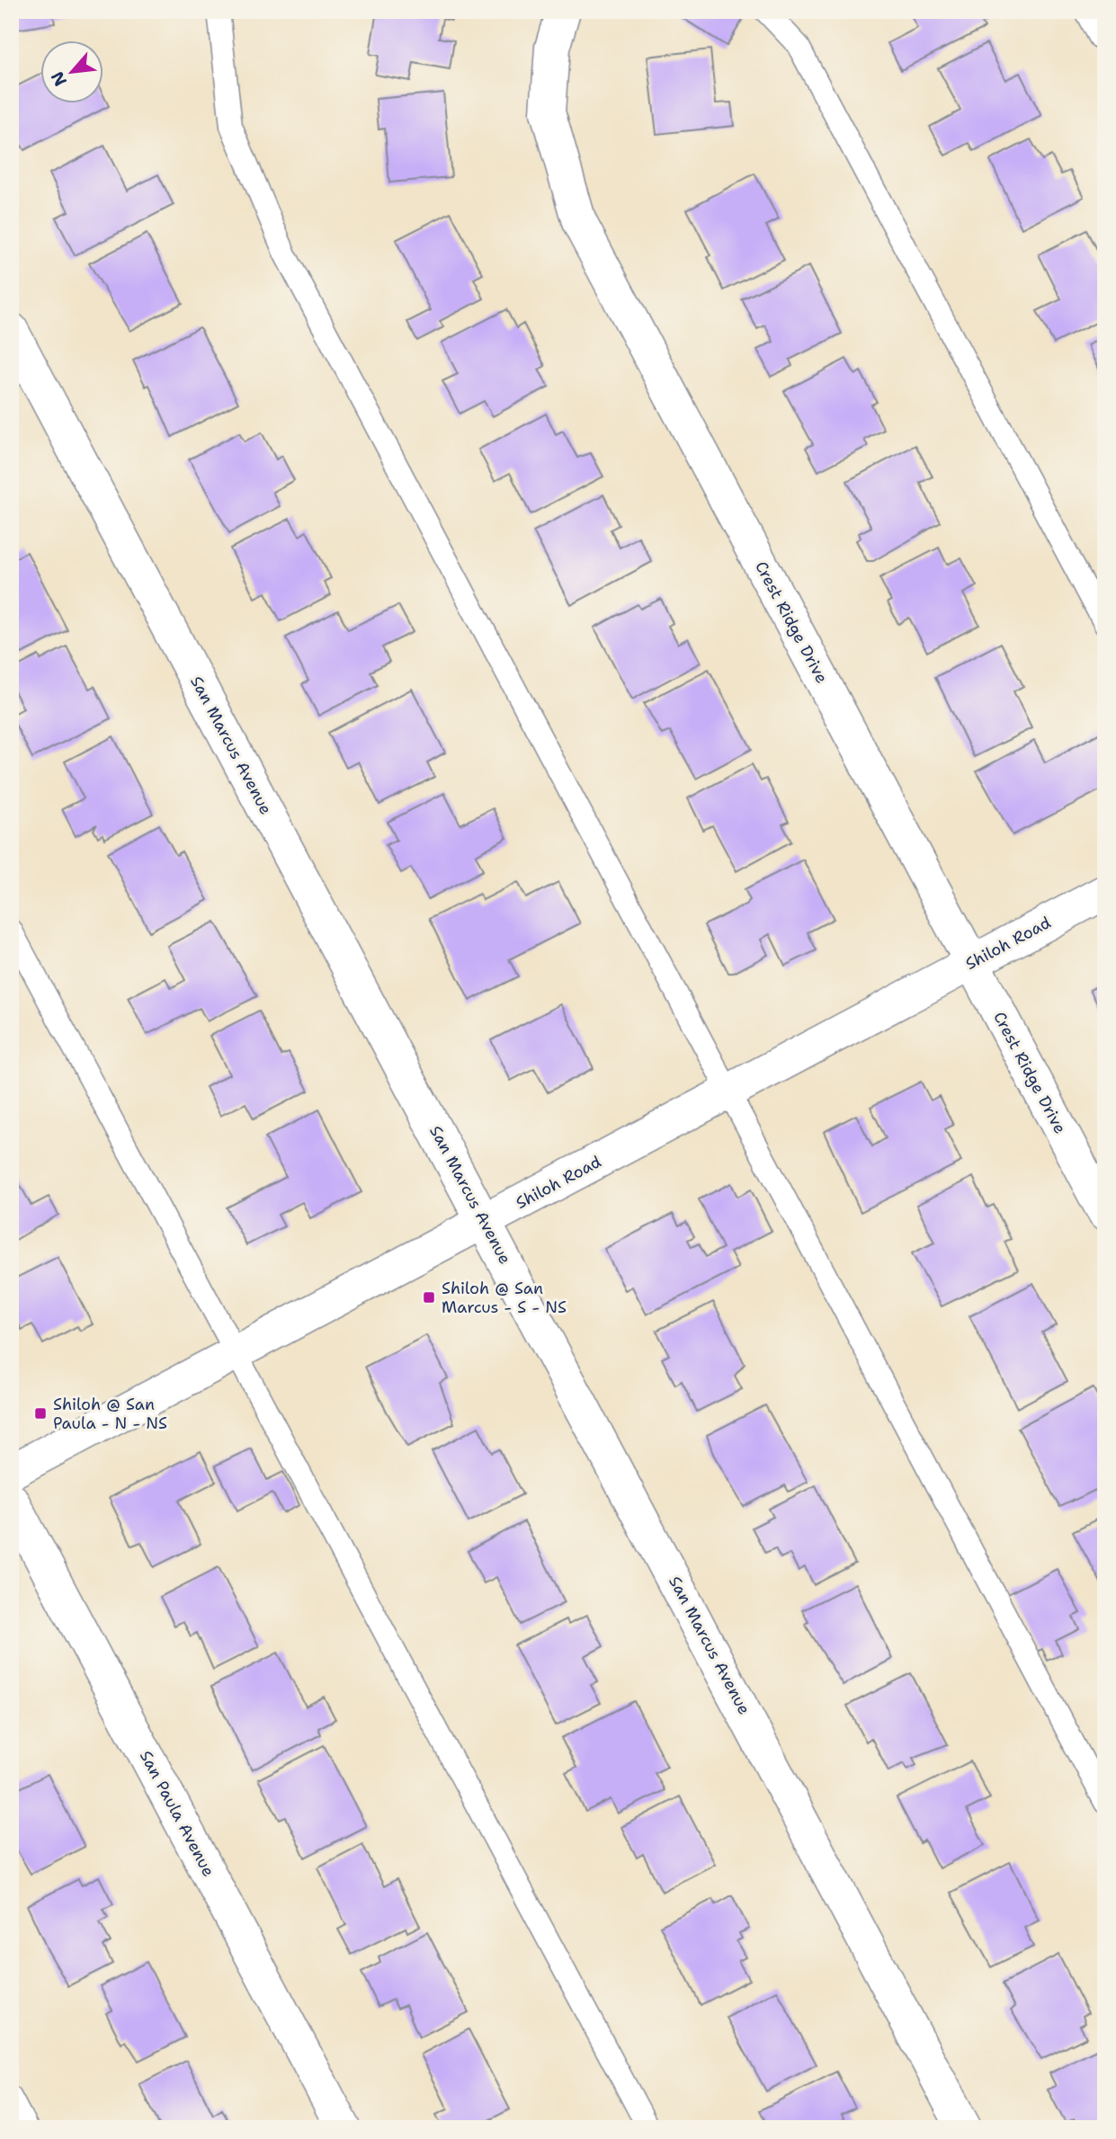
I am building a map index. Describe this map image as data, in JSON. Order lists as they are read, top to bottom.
{
  "streets": {
    "street": [
      "Crest Ridge Drive",
      "San Marcus Avenue",
      "Shiloh Road",
      "San Paula Avenue"
    ]
  },
  "crossings": [
    ["Crest Ridge Drive", "Shiloh Road"],
    ["San Marcus Avenue", "Shiloh Road"]
  ],
  "places": {
    "transit": ["Shiloh @ San Marcus - S - NS", "Shiloh @ San Paula - N - NS"]
  },
  "north": "bottom left"
}
